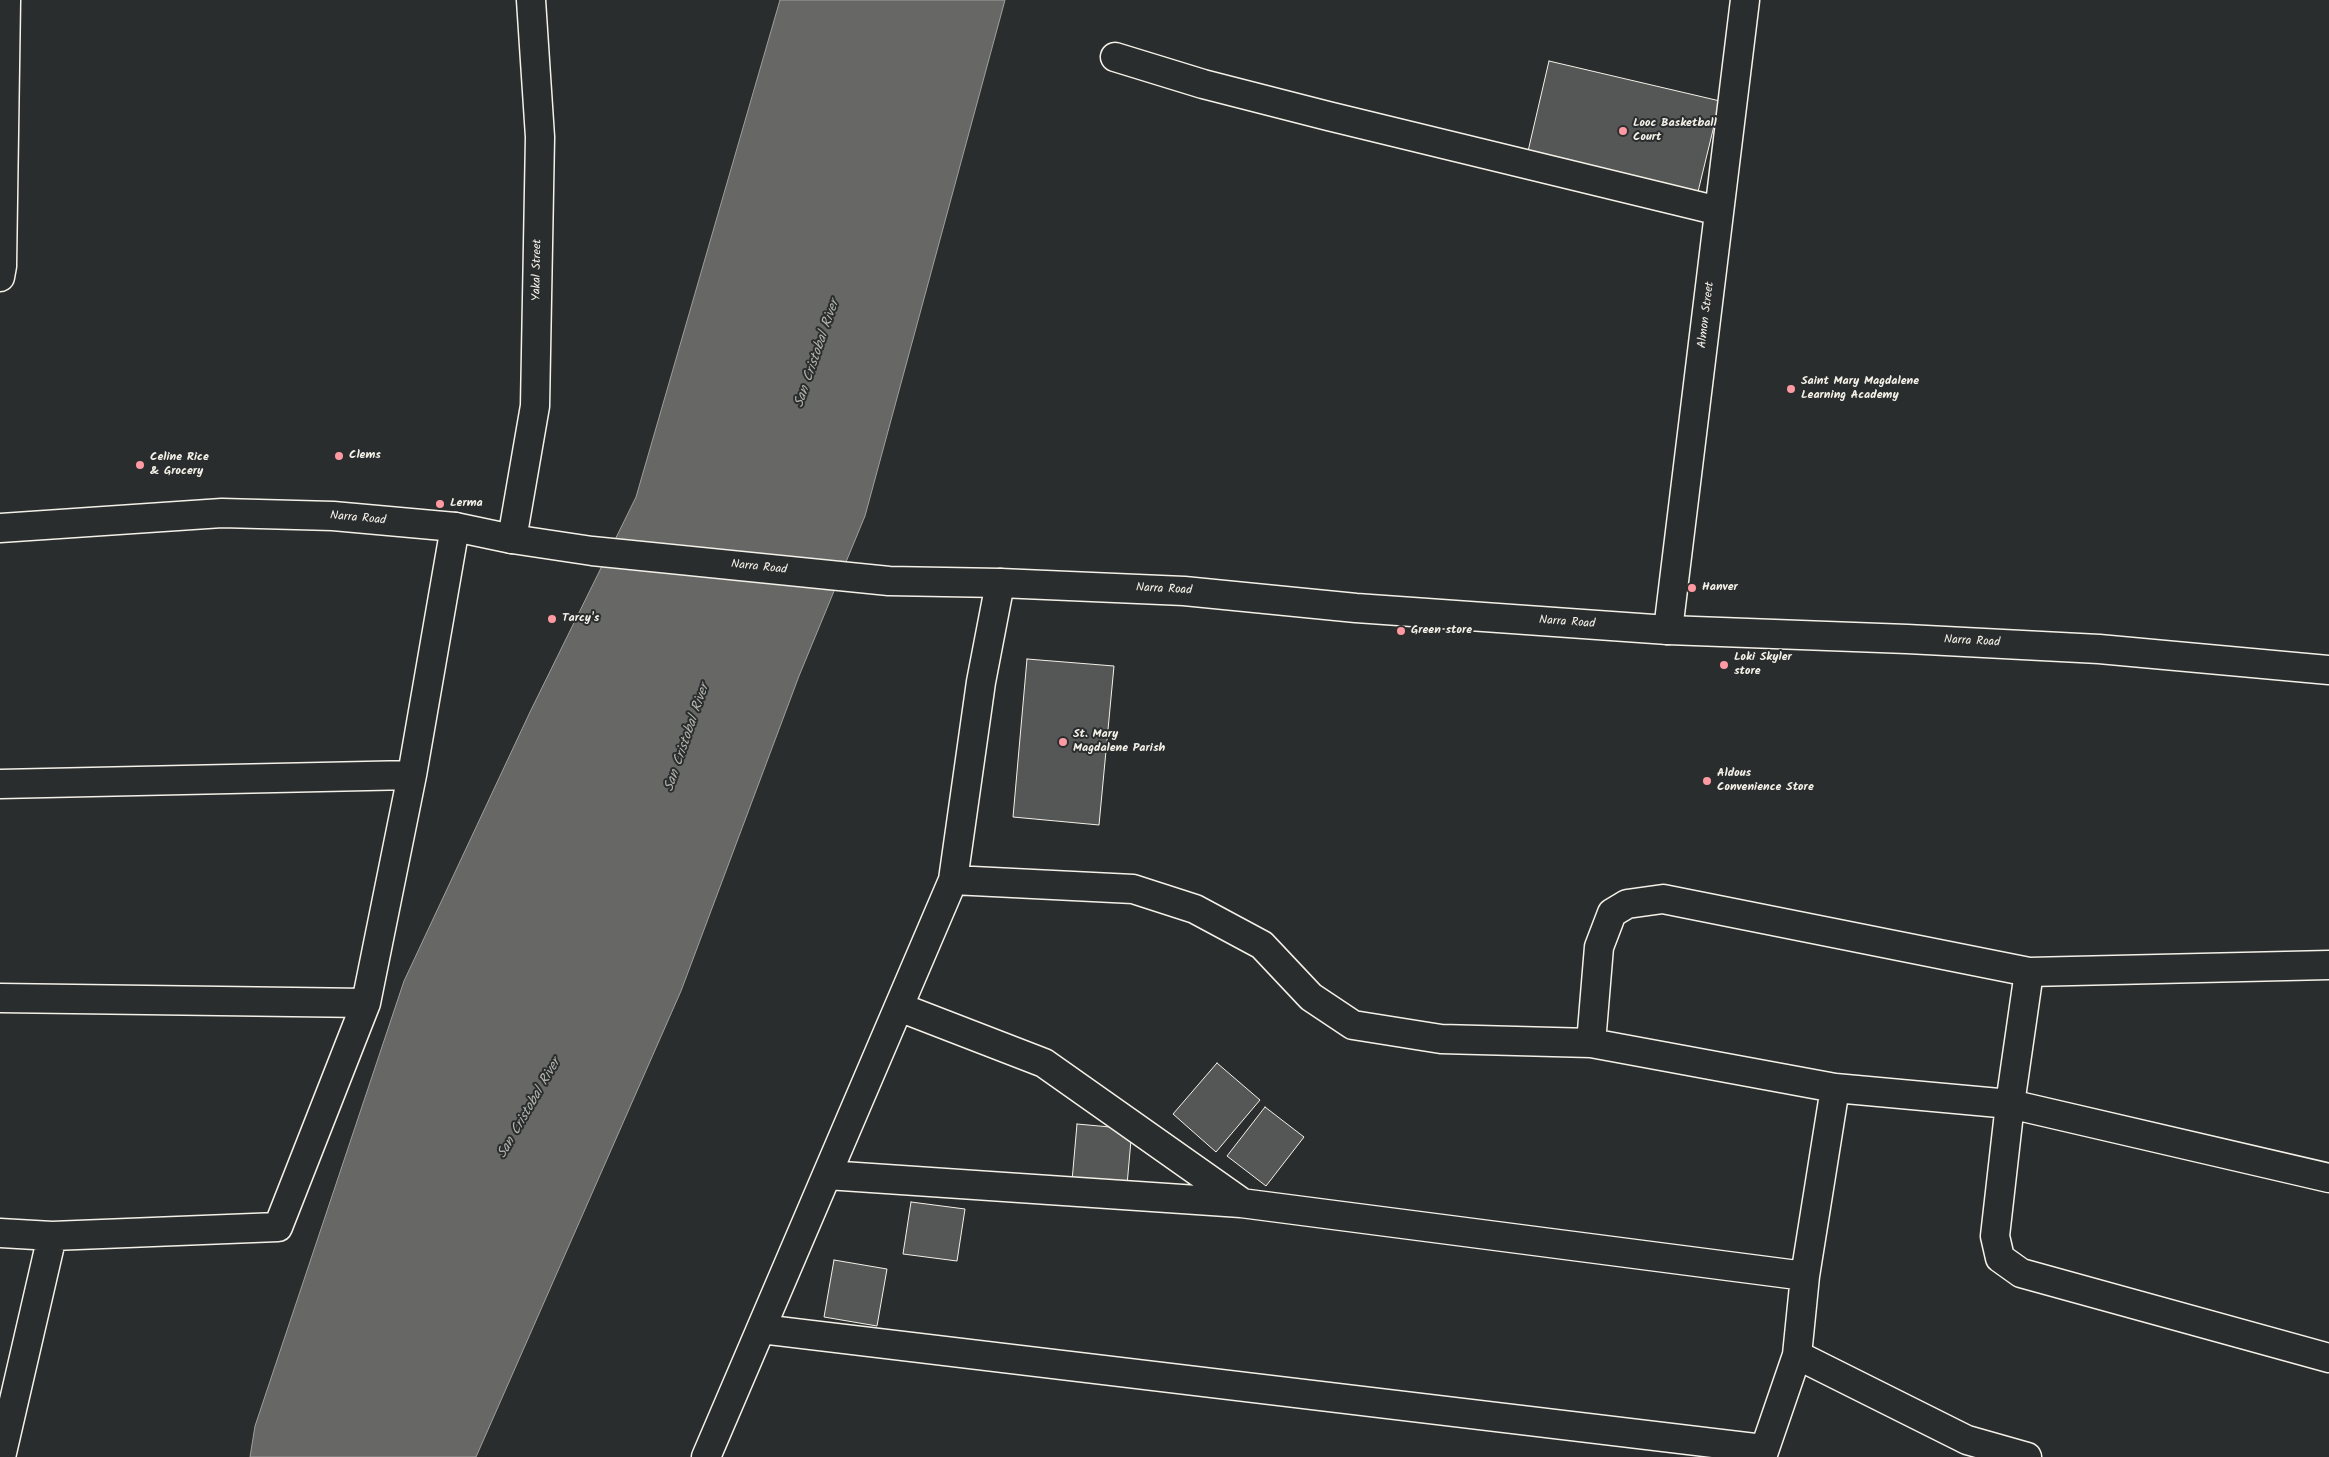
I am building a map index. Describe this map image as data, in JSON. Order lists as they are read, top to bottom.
{
  "streets": {
    "street": ["Yakal Street", "Almon Street", "Narra Road"]
  },
  "crossings": [
    ["Yakal Street", "Narra Road"],
    ["Almon Street", "Narra Road"]
  ],
  "water": ["San Cristobal River"],
  "places": [
    "Looc Basketball Court",
    "Saint Mary Magdalene Learning Academy",
    "Clems",
    "Celine Rice & Grocery",
    "Lerma",
    "Hanver",
    "Tarcy's",
    "Green store",
    "Loki Skyler store",
    "St. Mary Magdalene Parish",
    "Aldous Convenience Store"
  ]
}
